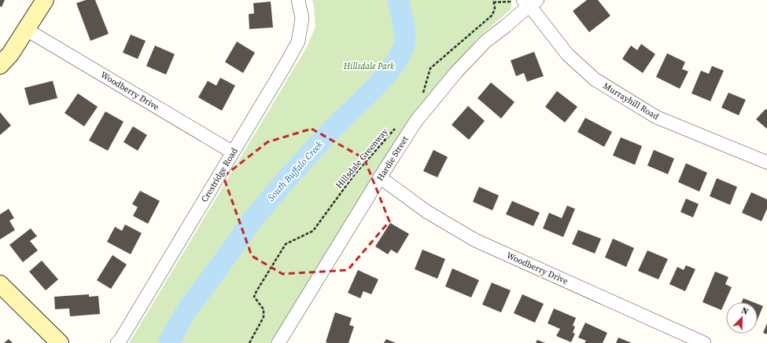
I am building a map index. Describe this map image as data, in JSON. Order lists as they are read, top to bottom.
{
  "streets": {
    "street": [
      "Woodberry Drive",
      "Murrayhill Road",
      "Hardie Street",
      "Crestridge Road"
    ],
    "path": ["Hillsdale Greenway"]
  },
  "crossings": [
    ["Woodberry Drive", "Hardie Street"],
    ["Woodberry Drive", "Crestridge Road"],
    ["Murrayhill Road", "Hardie Street"]
  ],
  "water": ["South Buffalo Creek"],
  "parks": ["Hillsdale Park"],
  "north": "top right"
}
